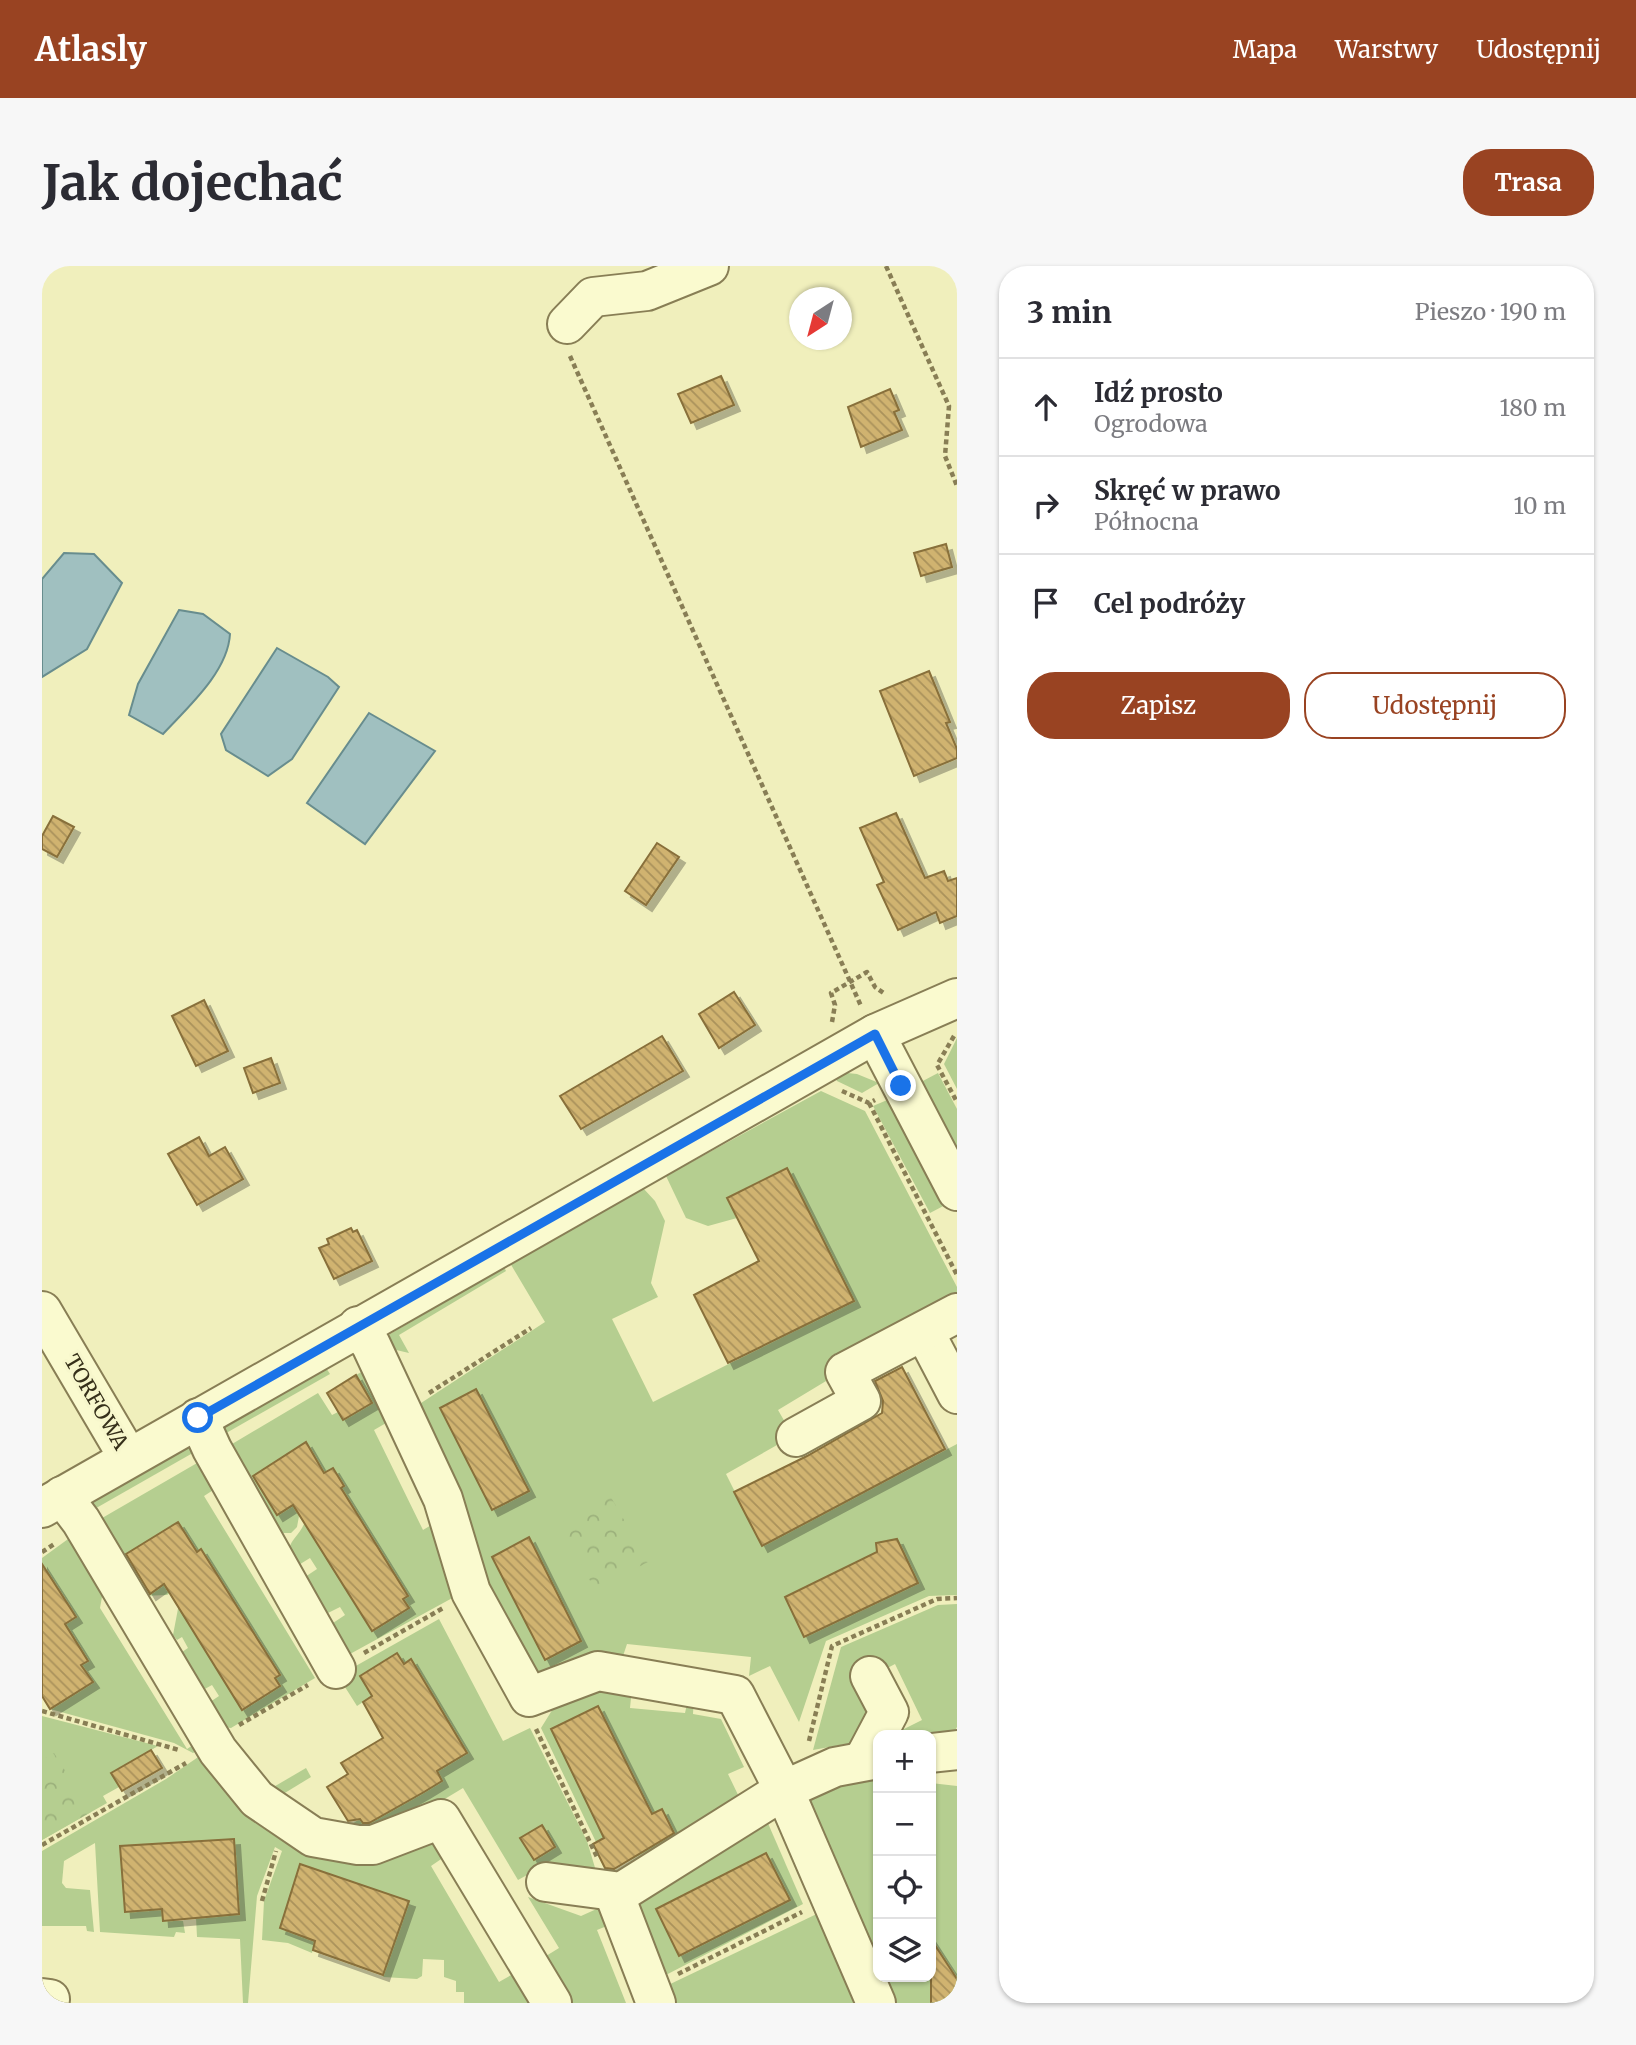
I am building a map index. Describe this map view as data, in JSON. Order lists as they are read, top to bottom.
{
  "streets": {
    "street": ["TORFOWA"]
  },
  "north": "bottom left",
  "page": {
    "header": "Atlasly",
    "nav": ["Mapa", "Warstwy", "Udostępnij"],
    "buttons": [
      "Trasa",
      ["Zapisz", "Udostępnij"]
    ],
    "title": "Jak dojechać",
    "heading": ["3 min", "Pieszo · 190 m"],
    "list": [
      ["Idź prosto", "Ogrodowa", "180 m"],
      ["Skręć w prawo", "Północna", "10 m"],
      "Cel podróży"
    ],
    "map_buttons": ["+", "−"]
  }
}
